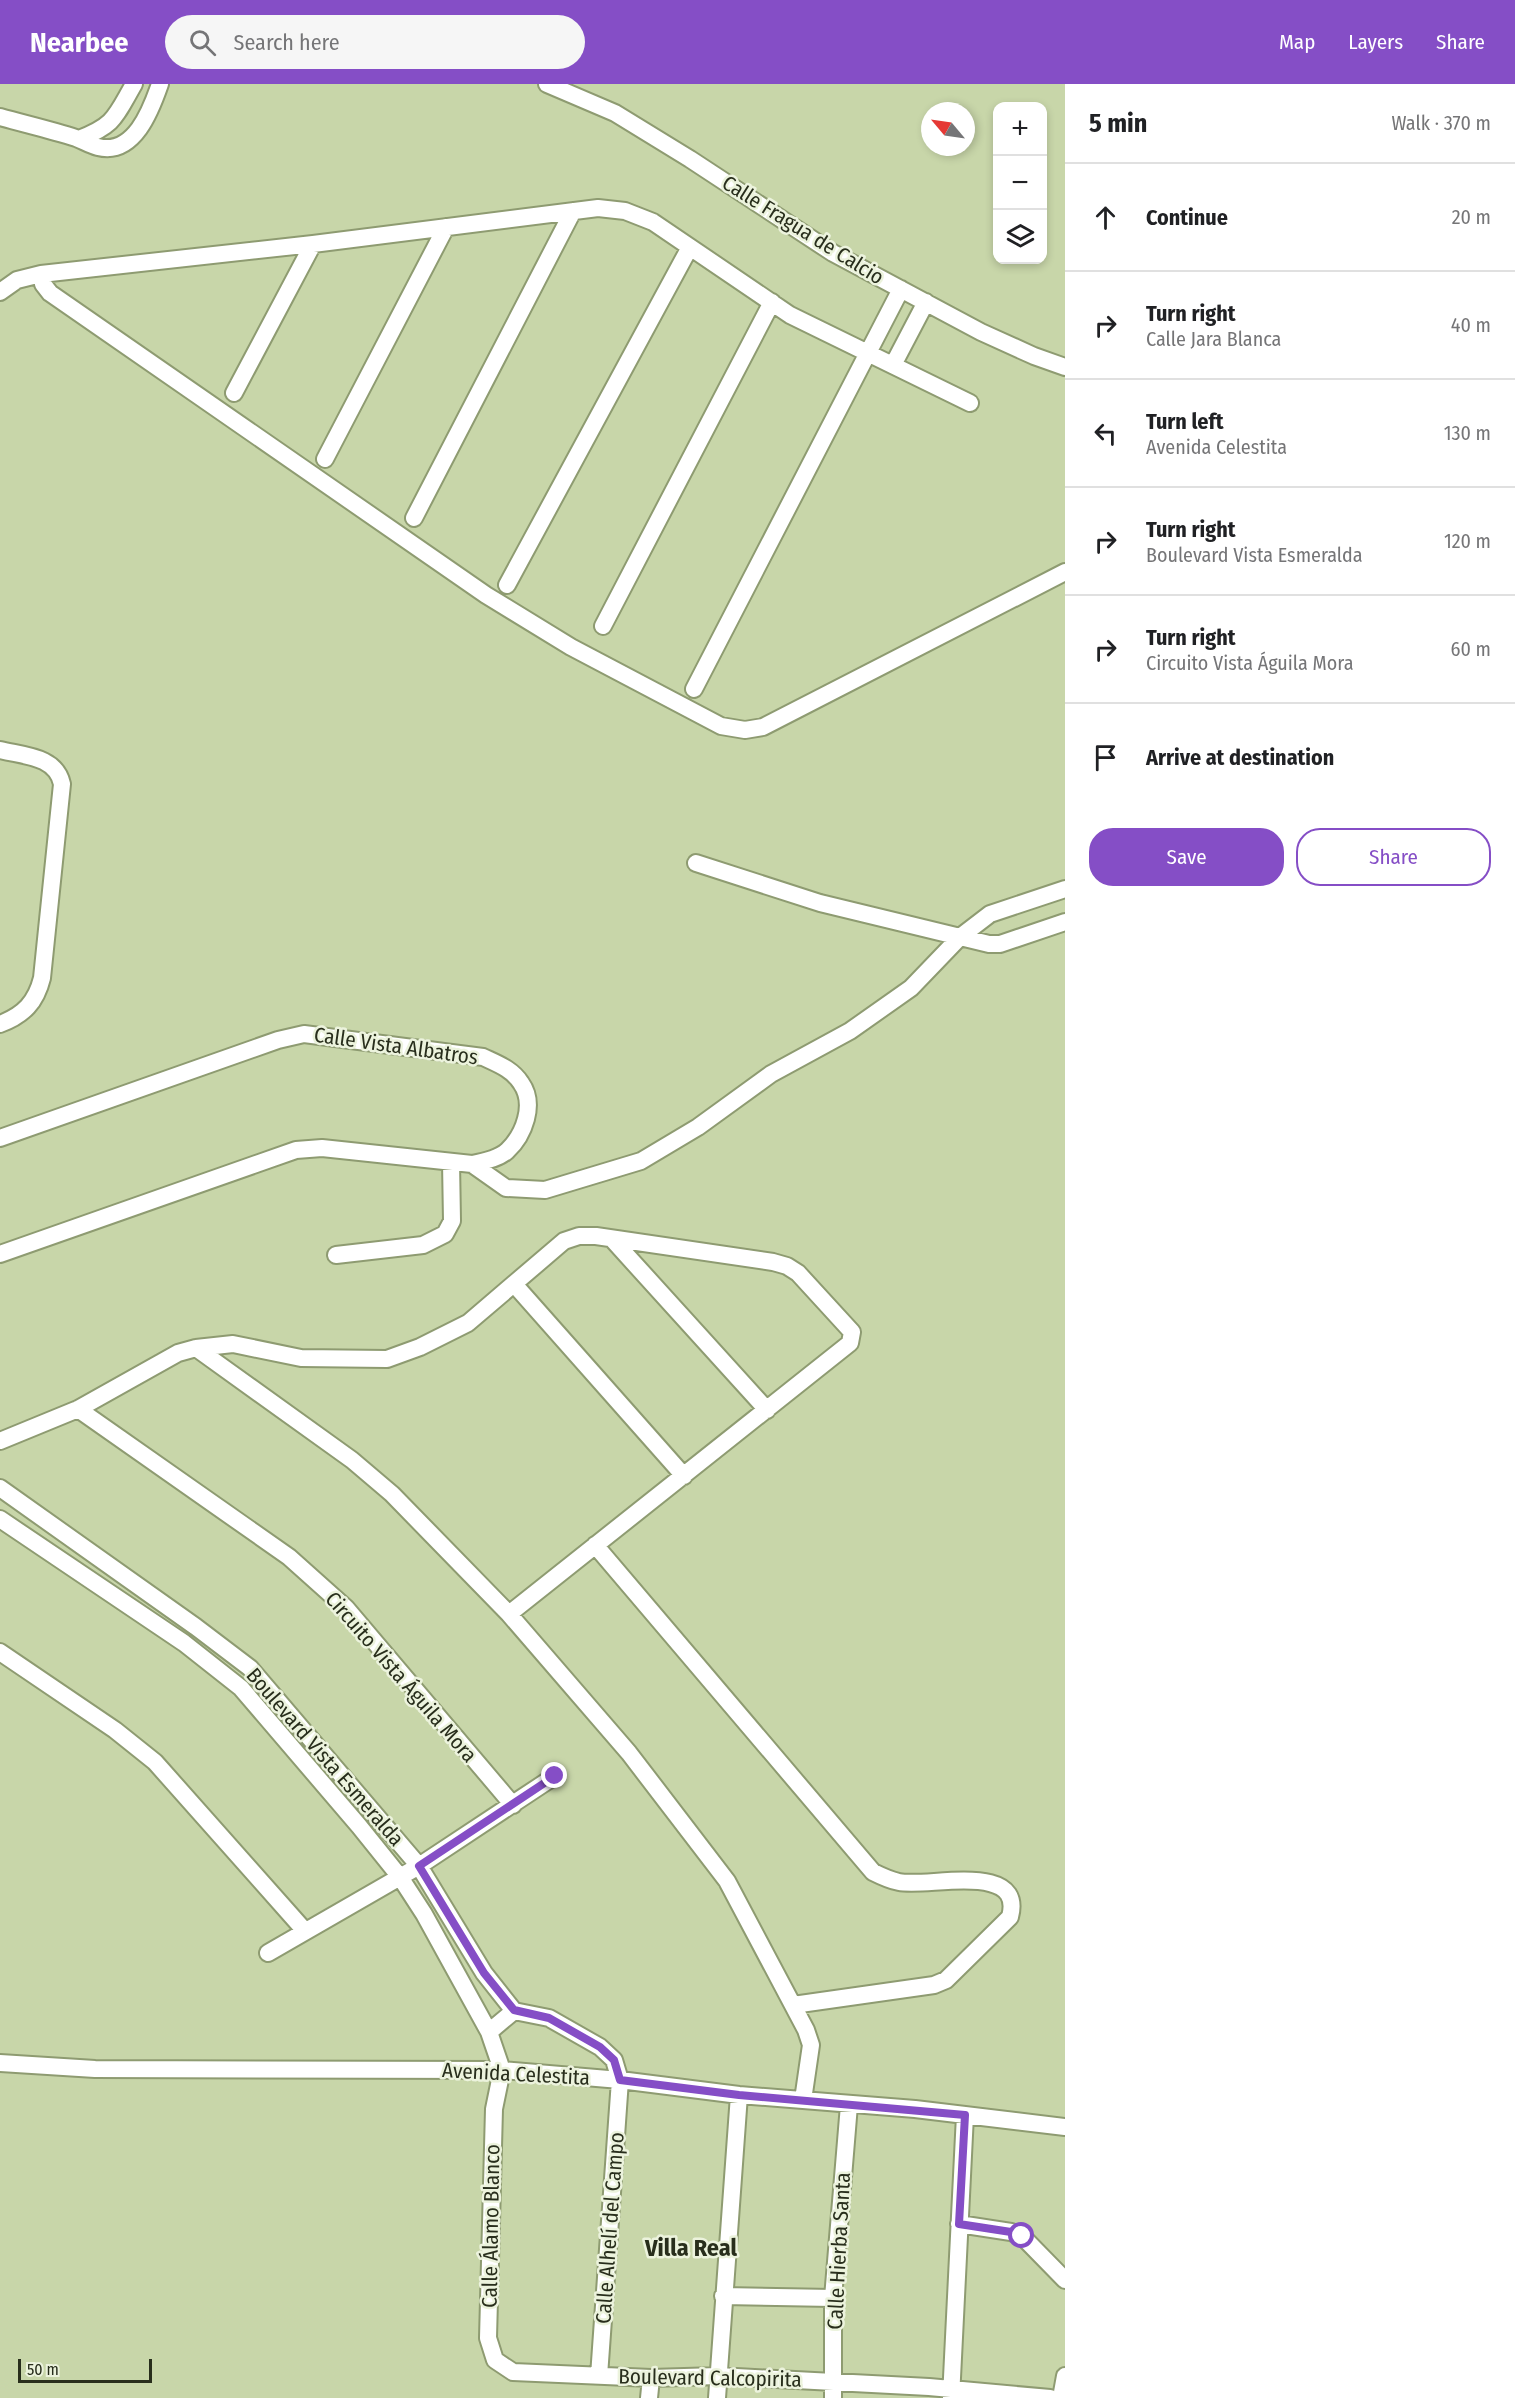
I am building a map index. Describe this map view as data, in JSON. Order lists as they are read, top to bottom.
{
  "streets": {
    "street": [
      "Calle Fragua de Calcio",
      "Calle Vista Albatros",
      "Circuito Vista Águila Mora",
      "Boulevard Vista Esmeralda",
      "Avenida Celestita",
      "Calle Álamo Blanco",
      "Calle Alhelí del Campo",
      "Calle Hierba Santa",
      "Boulevard Calcopirita"
    ]
  },
  "crossings": [
    ["Boulevard Vista Esmeralda", "Avenida Celestita"],
    ["Boulevard Vista Esmeralda", "Calle Álamo Blanco"],
    ["Avenida Celestita", "Calle Álamo Blanco"],
    ["Avenida Celestita", "Calle Alhelí del Campo"],
    ["Avenida Celestita", "Calle Hierba Santa"],
    ["Calle Álamo Blanco", "Boulevard Calcopirita"],
    ["Calle Alhelí del Campo", "Boulevard Calcopirita"],
    ["Calle Hierba Santa", "Boulevard Calcopirita"]
  ],
  "districts": ["Villa Real"],
  "scale_bar": "50 m",
  "north": "top left",
  "page": {
    "header": "Nearbee",
    "search": "Search here",
    "nav": ["Map", "Layers", "Share"],
    "heading": ["5 min", "Walk · 370 m"],
    "map_buttons": ["+", "−"],
    "list": [
      ["Continue", "20 m"],
      ["Turn right", "Calle Jara Blanca", "40 m"],
      ["Turn left", "Avenida Celestita", "130 m"],
      ["Turn right", "Boulevard Vista Esmeralda", "120 m"],
      ["Turn right", "Circuito Vista Águila Mora", "60 m"],
      "Arrive at destination"
    ],
    "buttons": ["Save", "Share"],
    "scale": "50 m"
  }
}
